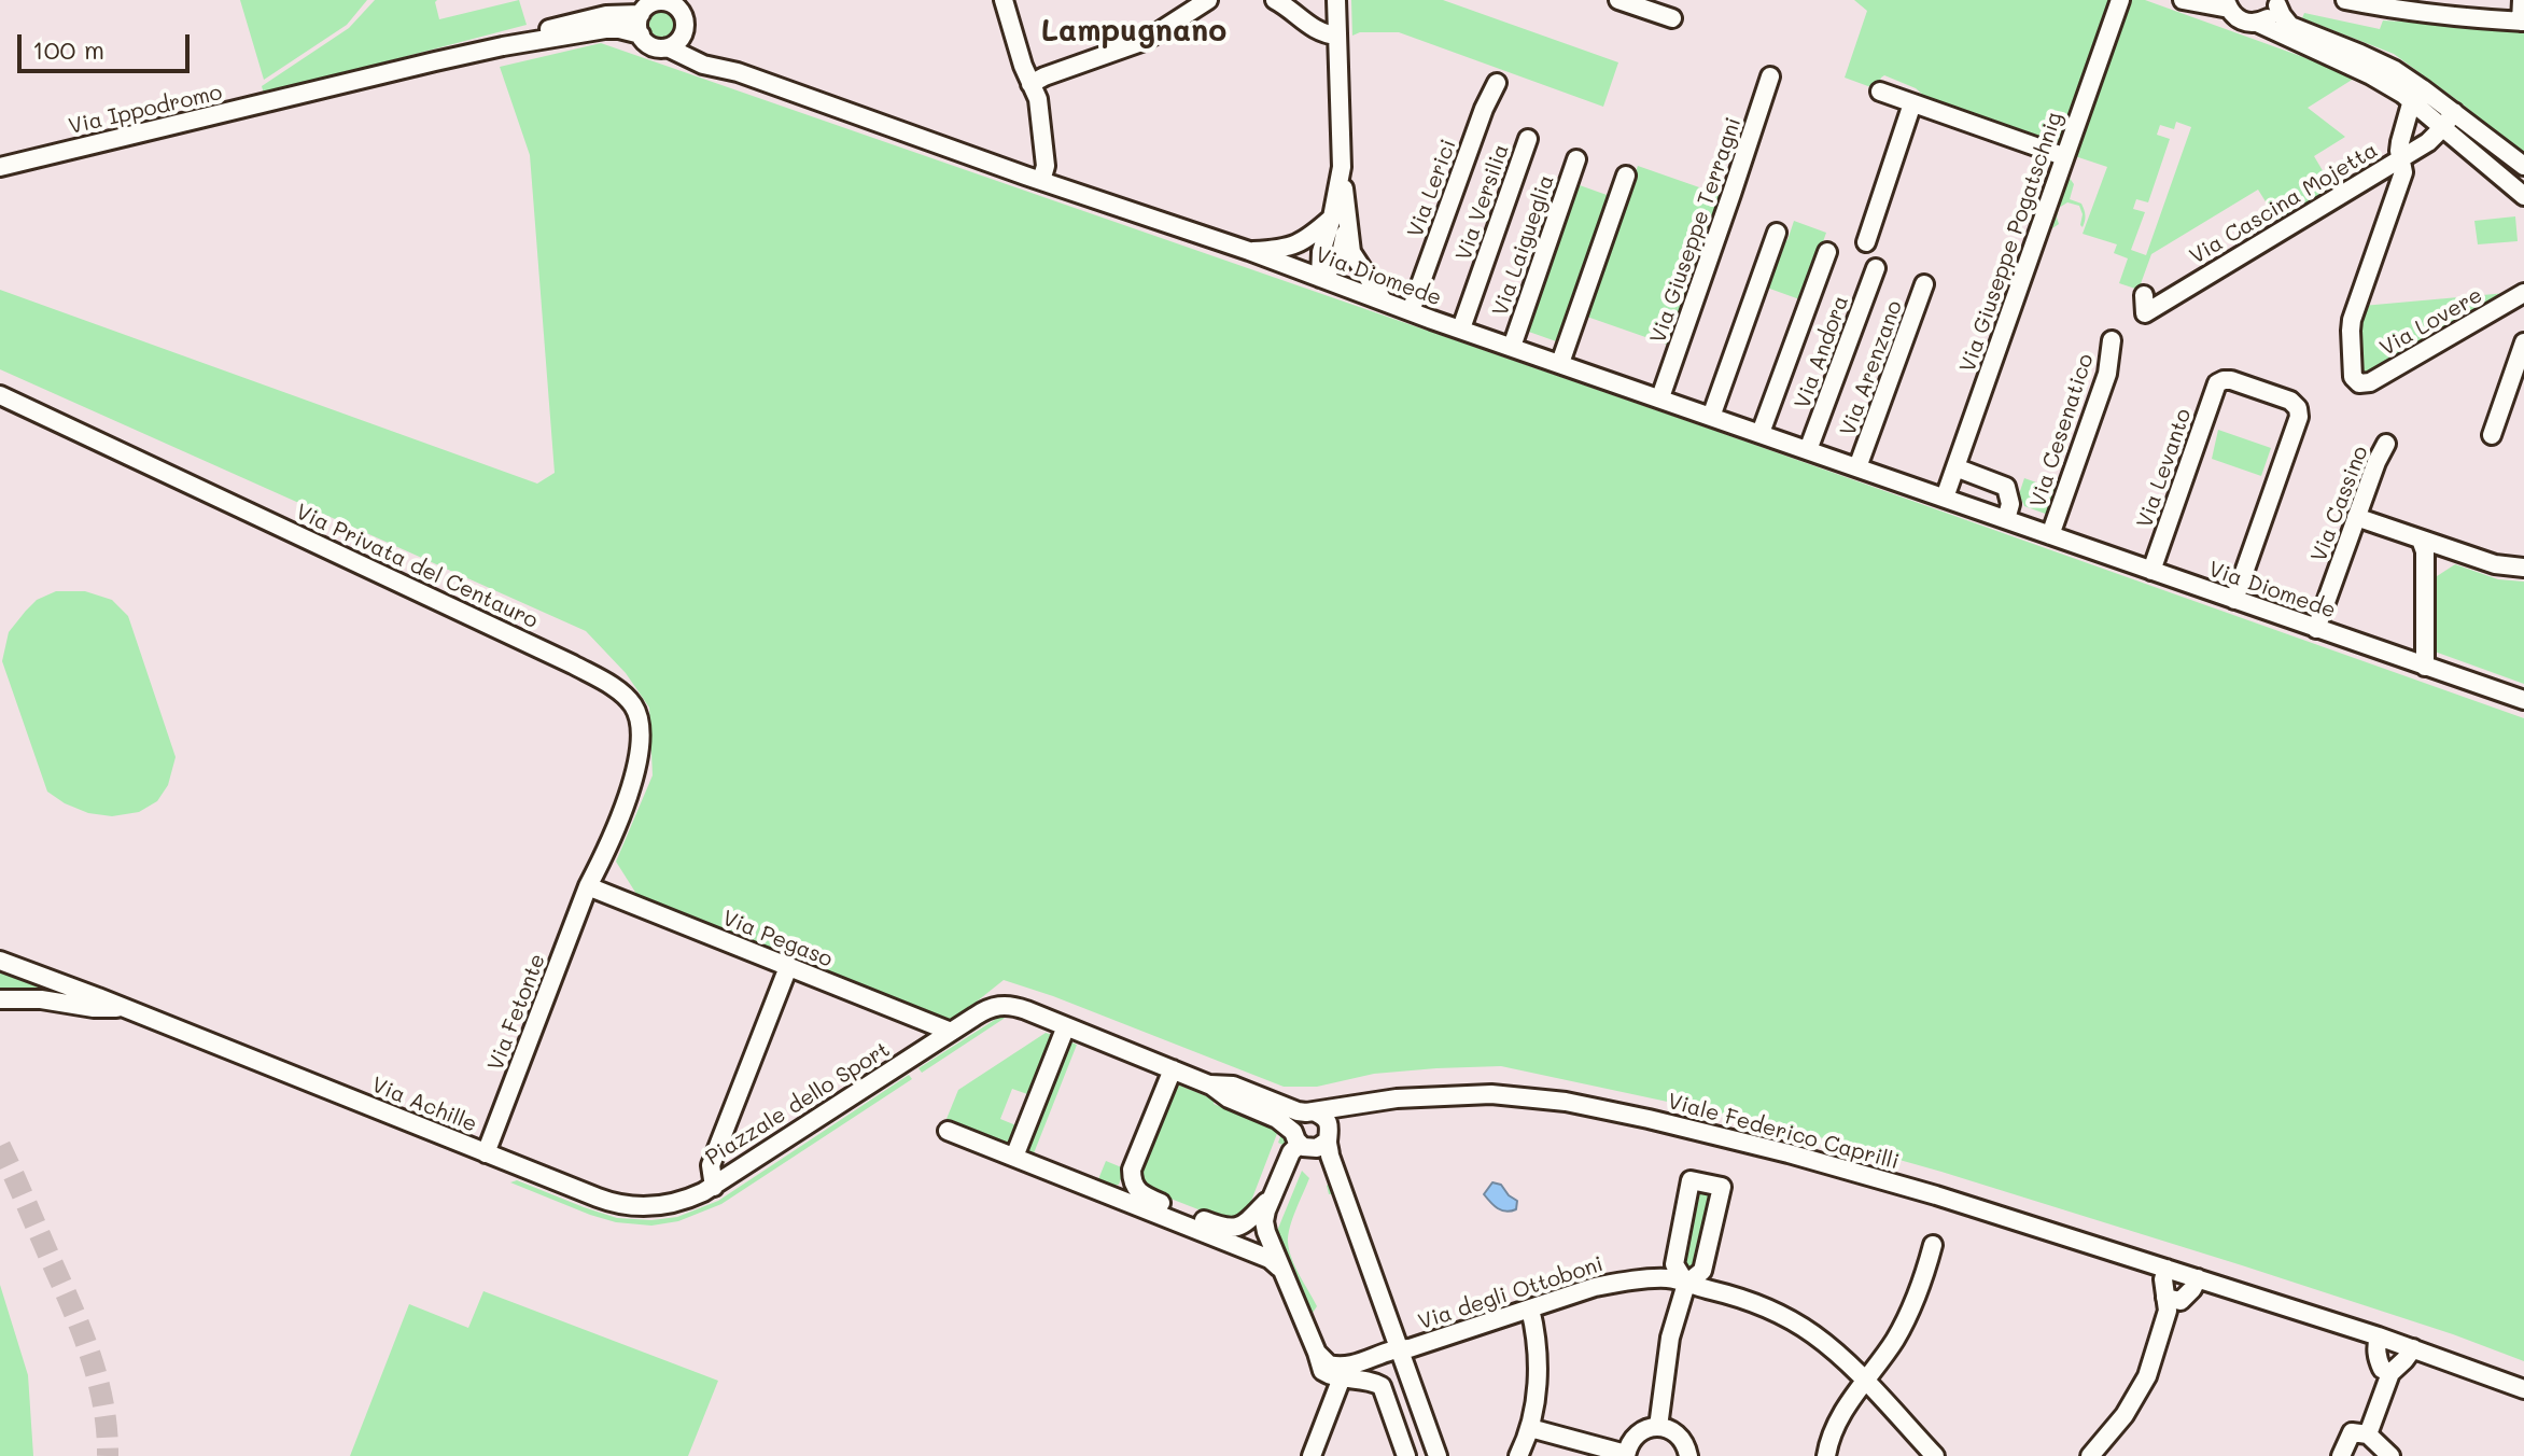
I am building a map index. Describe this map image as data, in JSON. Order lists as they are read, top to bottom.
{
  "streets": {
    "street": [
      "Via Ippodromo",
      "Via Lerici",
      "Via Versilia",
      "Via Cascina Mojetta",
      "Via Giuseppe Terragni",
      "Via Giuseppe Pogatschnig",
      "Via Laigueglia",
      "Via Diomede",
      "Via Lovere",
      "Via Andora",
      "Via Arenzano",
      "Via Cesenatico",
      "Via Levanto",
      "Via Cassino",
      "Via Privata del Centauro",
      "Via Pegaso",
      "Via Fetonte",
      "Piazzale dello Sport",
      "Via Achille",
      "Viale Federico Caprilli",
      "Via degli Ottoboni"
    ]
  },
  "crossings": [
    ["Via Ippodromo", "Via Diomede"],
    ["Via Lerici", "Via Diomede"],
    ["Via Versilia", "Via Diomede"],
    ["Via Cascina Mojetta", "Via Lovere"],
    ["Via Giuseppe Terragni", "Via Diomede"],
    ["Via Giuseppe Pogatschnig", "Via Diomede"],
    ["Via Laigueglia", "Via Diomede"],
    ["Via Diomede", "Via Andora"],
    ["Via Diomede", "Via Arenzano"],
    ["Via Diomede", "Via Cesenatico"],
    ["Via Diomede", "Via Levanto"],
    ["Via Diomede", "Via Cassino"],
    ["Via Privata del Centauro", "Via Pegaso"],
    ["Via Privata del Centauro", "Via Fetonte"],
    ["Via Pegaso", "Via Fetonte"],
    ["Via Pegaso", "Piazzale dello Sport"],
    ["Via Fetonte", "Via Achille"],
    ["Piazzale dello Sport", "Via Achille"],
    ["Piazzale dello Sport", "Viale Federico Caprilli"]
  ],
  "districts": ["Lampugnano"],
  "scale_bar": "100 m"
}
